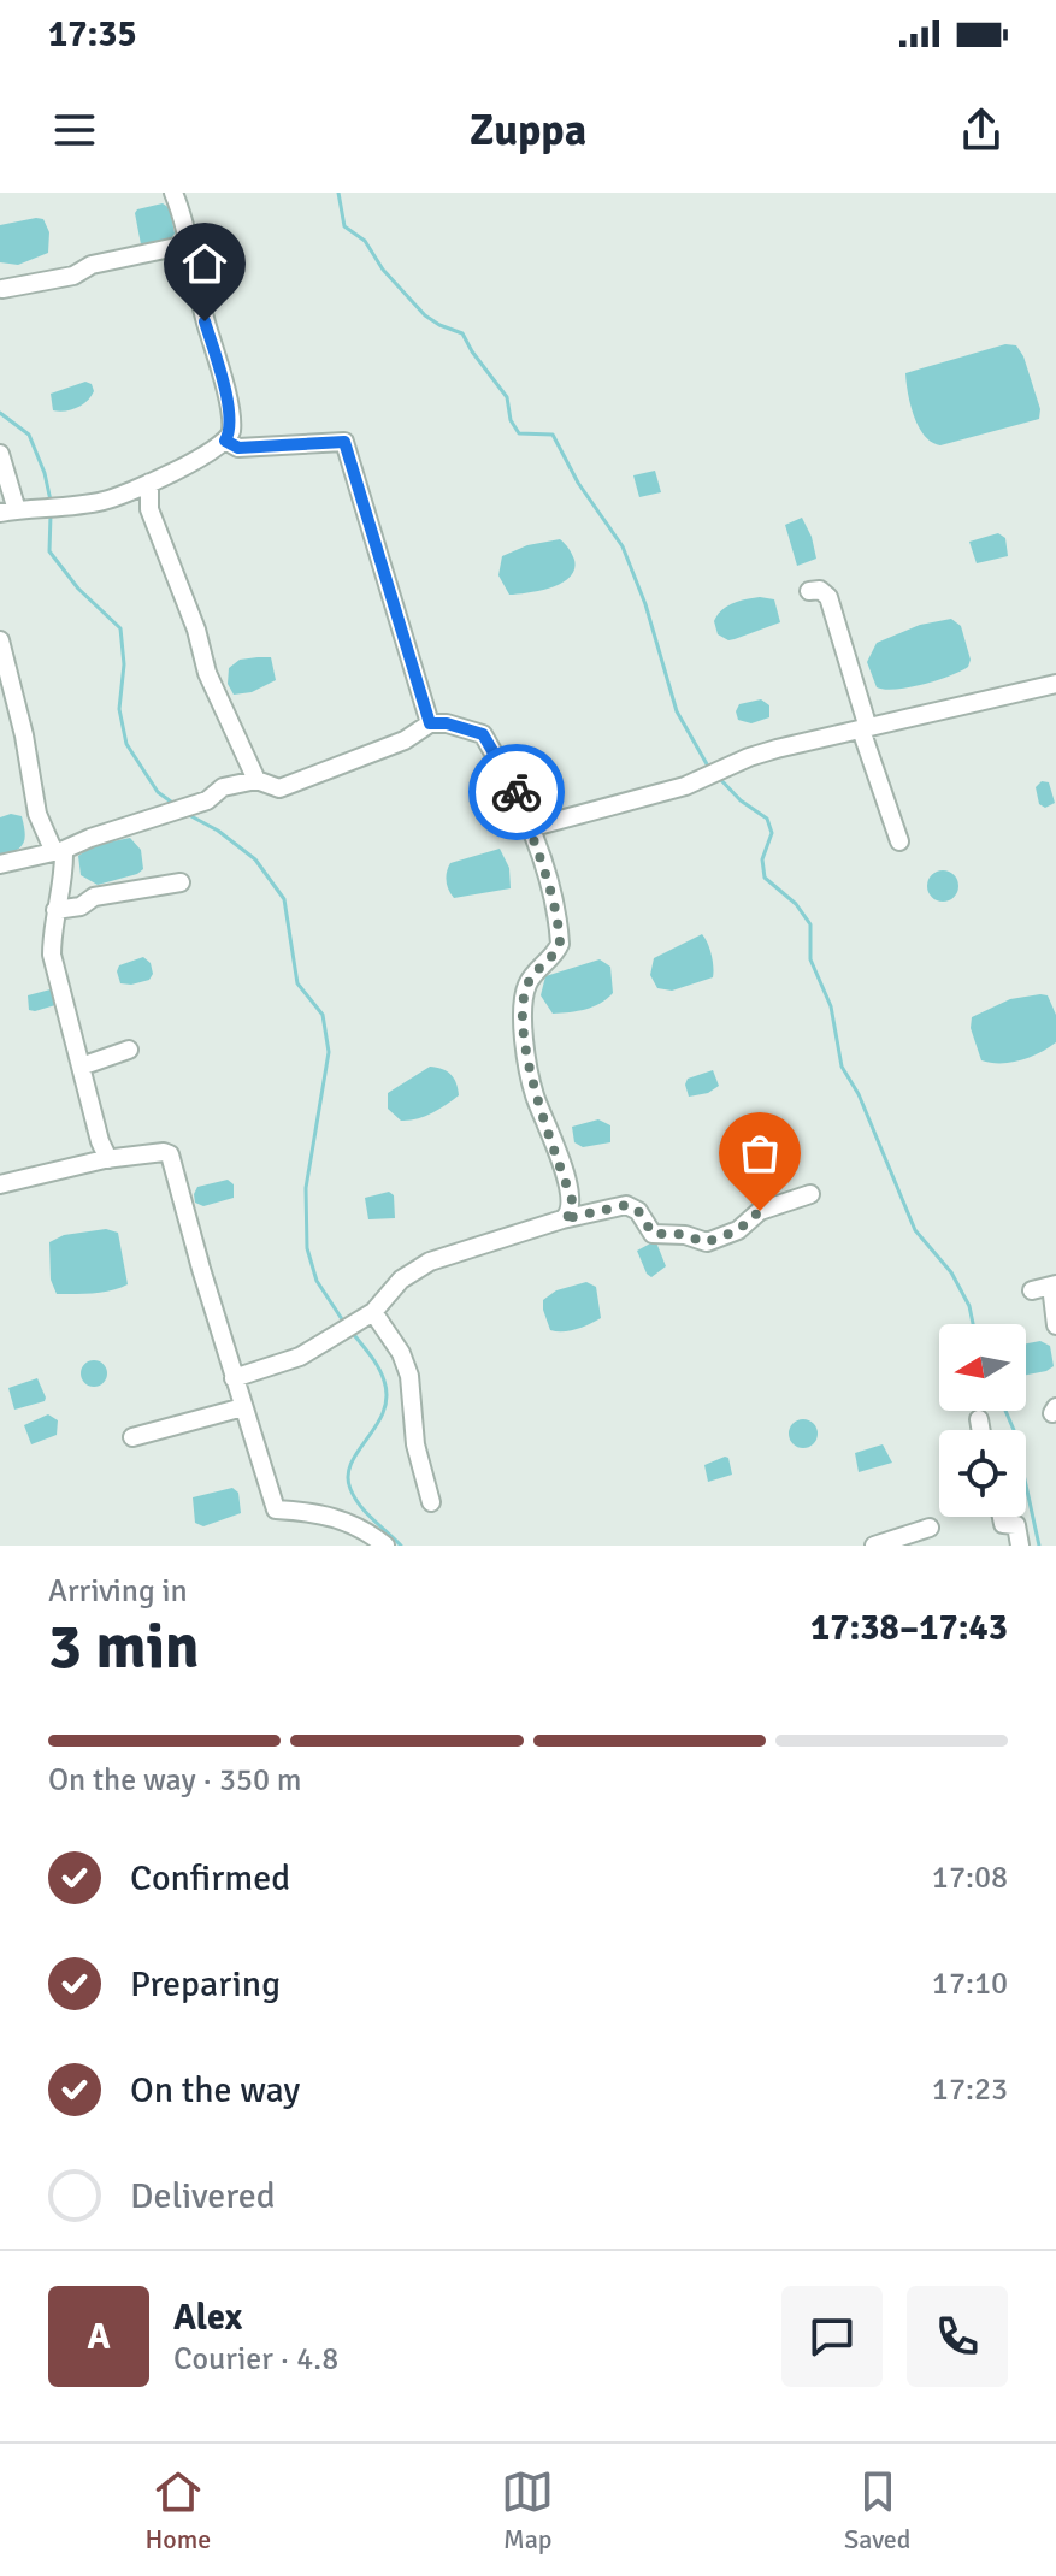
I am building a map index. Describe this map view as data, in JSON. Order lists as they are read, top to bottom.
{
  "north": "left",
  "page": {
    "status": "17:35",
    "header": "Zuppa",
    "heading": ["3 min", "Arriving in", "17:38–17:43"],
    "panel": ["Alex", "Courier · 4.8"],
    "bar": "On the way · 350 m",
    "list": [
      ["Confirmed", "17:08"],
      ["Preparing", "17:10"],
      ["On the way", "17:23"],
      "Delivered"
    ],
    "round": "A",
    "tabs": ["Home", "Map", "Saved"]
  }
}
